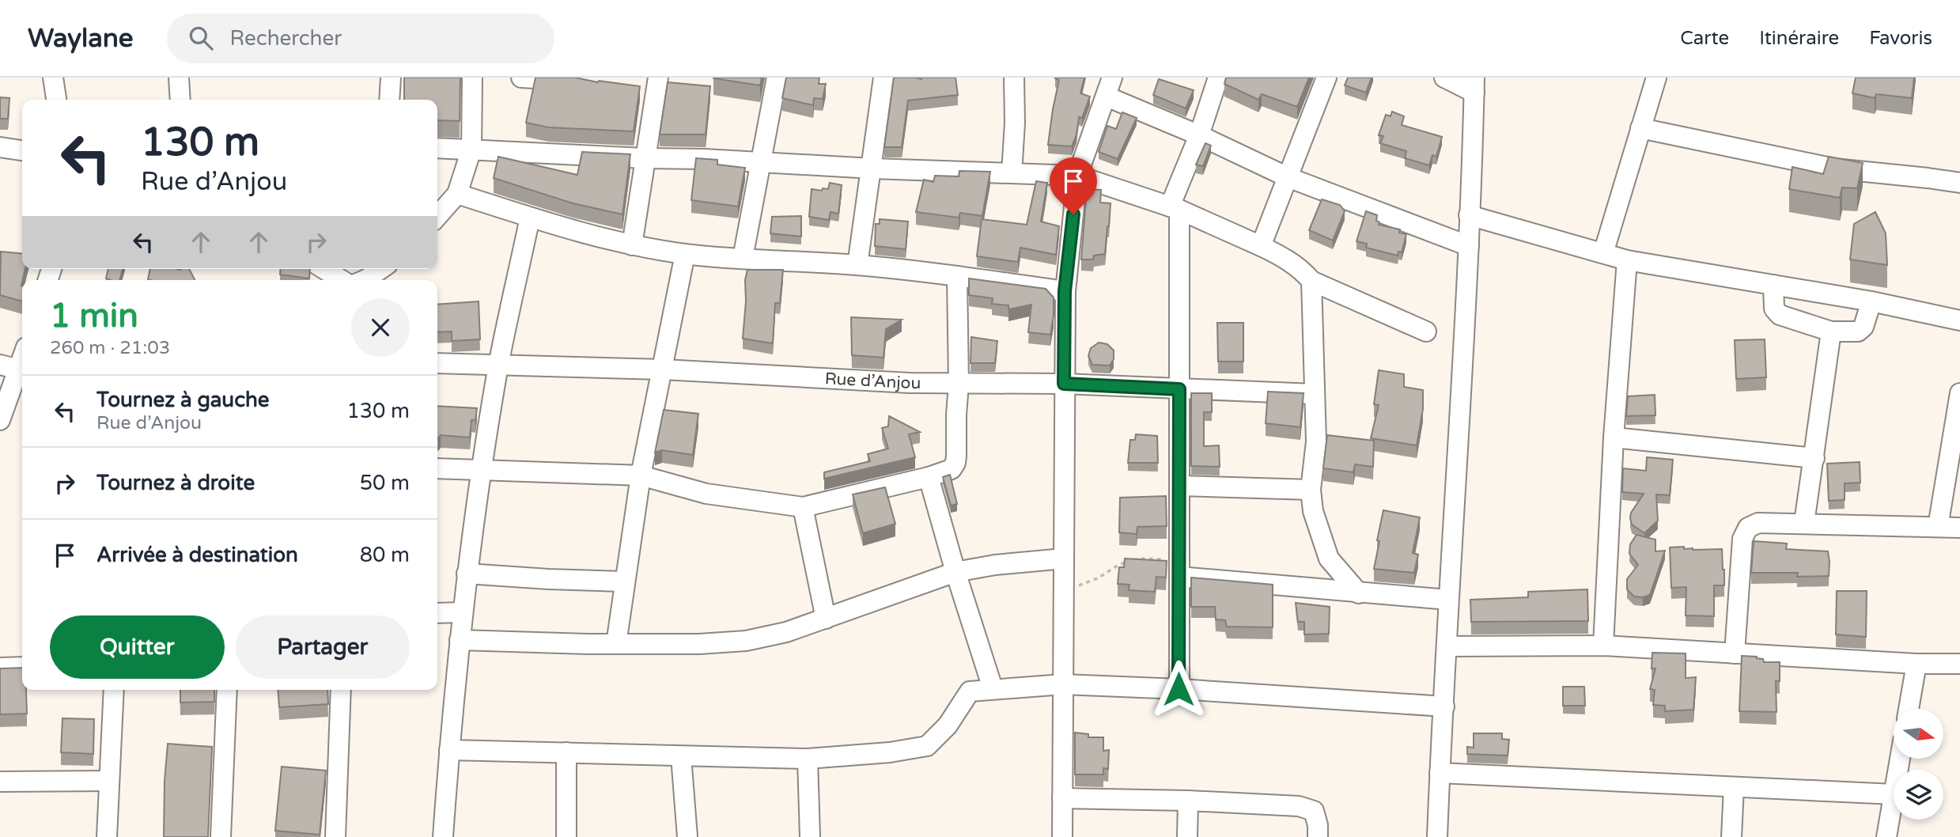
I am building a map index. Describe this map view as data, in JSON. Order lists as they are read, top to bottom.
{
  "streets": {
    "street": ["Rue d’Anjou"]
  },
  "north": "right",
  "page": {
    "header": "Waylane",
    "search": "Rechercher",
    "nav": ["Carte", "Itinéraire", "Favoris"],
    "turn": ["130 m", "Rue d’Anjou"],
    "heading": ["1 min", "260 m · 21:03"],
    "list": [
      {
        "name": "Tournez à gauche",
        "note": "Rue d’Anjou",
        "value": "130 m"
      },
      {
        "name": "Tournez à droite",
        "value": "50 m"
      },
      {
        "name": "Arrivée à destination",
        "value": "80 m"
      }
    ],
    "buttons": ["Quitter", "Partager"]
  }
}
